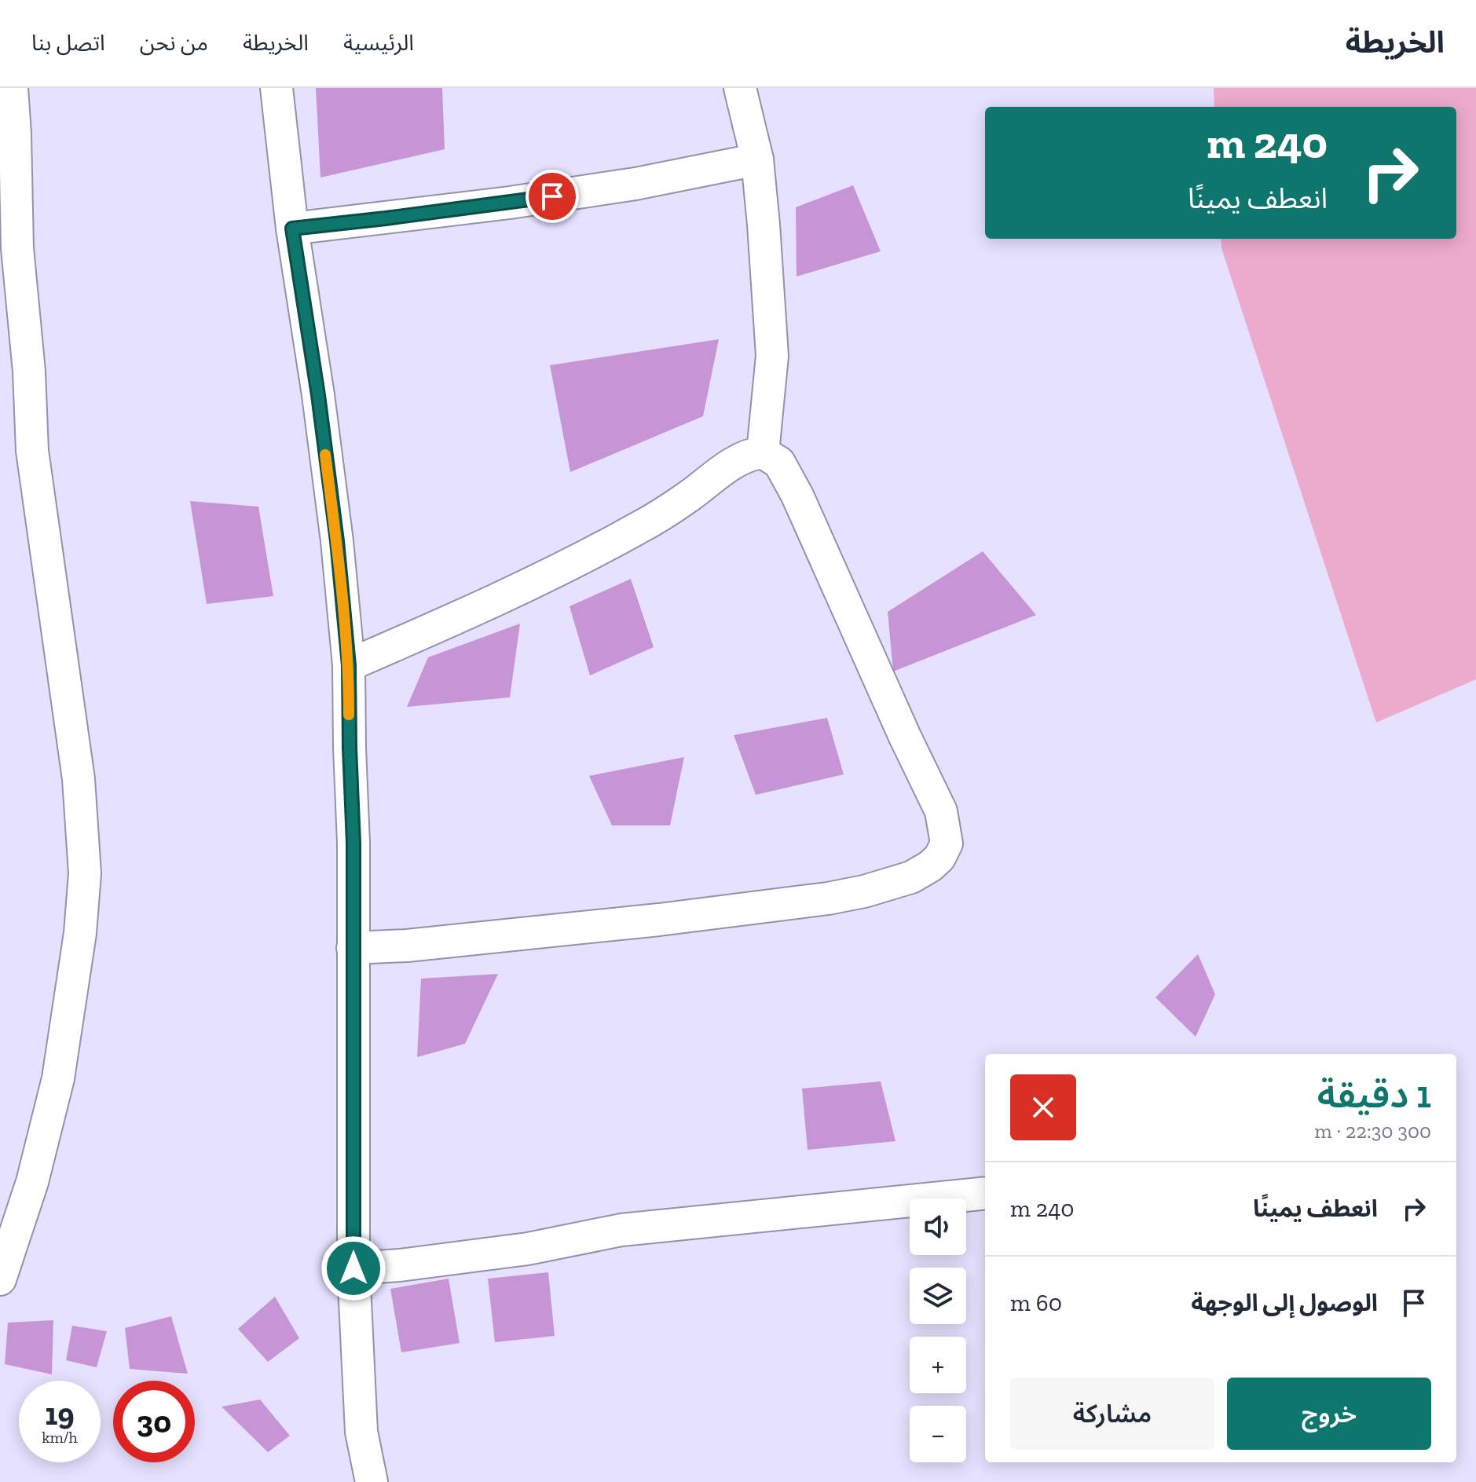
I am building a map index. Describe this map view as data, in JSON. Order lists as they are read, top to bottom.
{
  "page": {
    "header": "الخريطة",
    "nav": [
      "الرئيسية",
      "الخريطة",
      "من نحن",
      "اتصل بنا"
    ],
    "turn": ["240 m", "انعطف يمينًا"],
    "heading": ["1 دقيقة", "300 m · 22:30"],
    "list": [
      {
        "name": "انعطف يمينًا",
        "value": "240 m"
      },
      {
        "name": "الوصول إلى الوجهة",
        "value": "60 m"
      }
    ],
    "map_buttons": ["+", "−"],
    "buttons": ["خروج", "مشاركة"],
    "speed": "19 km/h",
    "limit": "30"
  }
}
